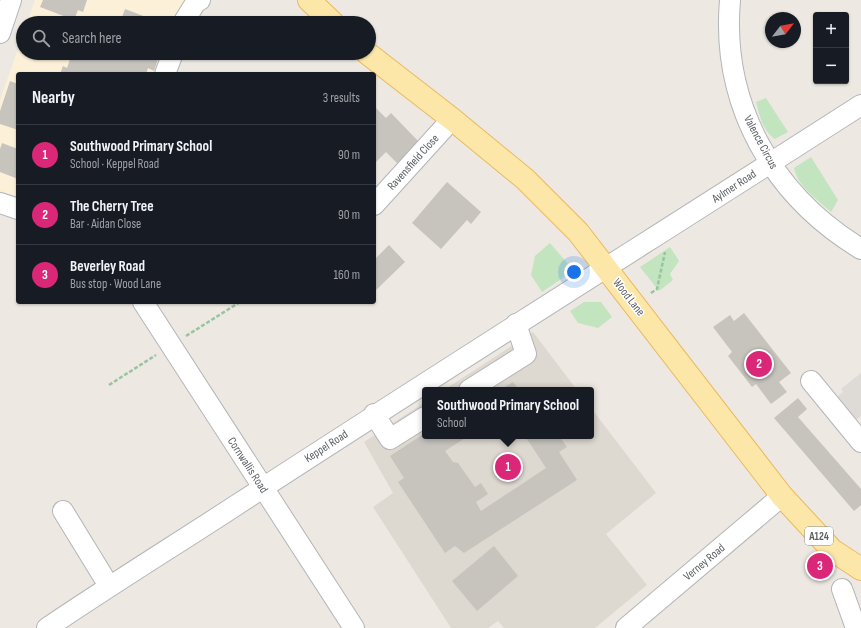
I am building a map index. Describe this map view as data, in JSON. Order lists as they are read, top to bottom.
{
  "streets": {
    "main road": ["Wood Lane", "A124"],
    "street": [
      "Valence Circus",
      "Ravensfield Close",
      "Aylmer Road",
      "Keppel Road",
      "Cornwallis Road",
      "Verney Road"
    ]
  },
  "crossings": [
    ["Valence Circus", "Aylmer Road"],
    ["Ravensfield Close", "Wood Lane"],
    ["Aylmer Road", "Wood Lane"],
    ["Aylmer Road", "Keppel Road"],
    ["Wood Lane", "Keppel Road"],
    ["Wood Lane", "Verney Road"],
    ["Keppel Road", "Cornwallis Road"]
  ],
  "north": "top right",
  "page": {
    "map_buttons": ["+", "−"],
    "search": "Search here",
    "heading": ["Nearby", "3 results"],
    "list": [
      {
        "mark": "1",
        "name": "Southwood Primary School",
        "note": "School · Keppel Road",
        "value": "90 m"
      },
      {
        "mark": "2",
        "name": "The Cherry Tree",
        "note": "Bar · Aidan Close",
        "value": "90 m"
      },
      {
        "mark": "3",
        "name": "Beverley Road",
        "note": "Bus stop · Wood Lane",
        "value": "160 m"
      }
    ],
    "pins": ["2", "1", "3"],
    "popup": ["Southwood Primary School", "School"]
  }
}
